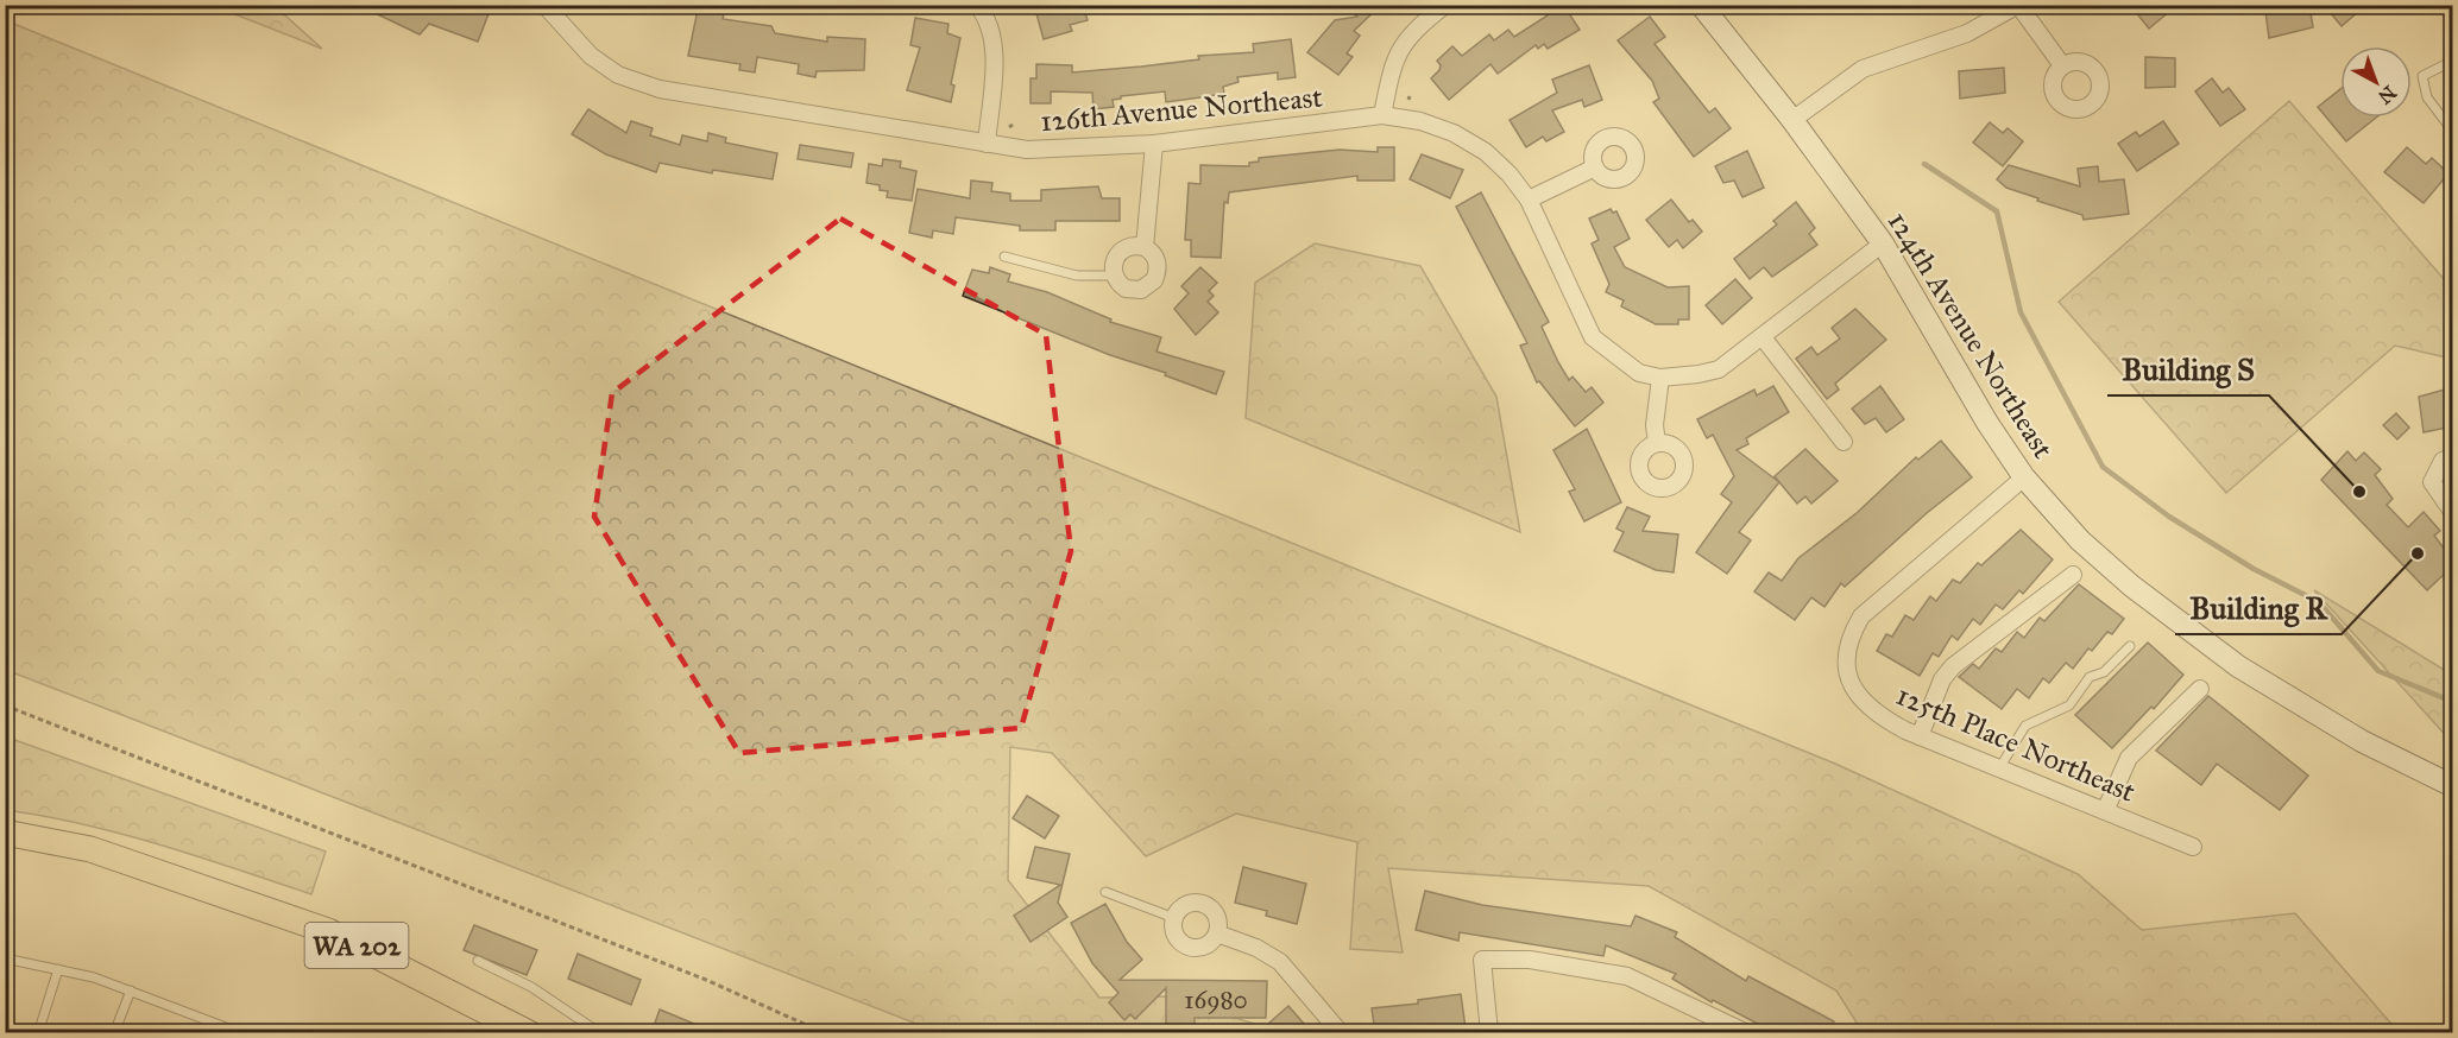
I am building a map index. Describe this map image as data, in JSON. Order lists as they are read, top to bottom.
{
  "streets": {
    "main road": ["WA 202"],
    "street": ["126th Avenue Northeast", "124th Avenue Northeast", "125th Place Northeast"]
  },
  "crossings": [
    ["124th Avenue Northeast", "125th Place Northeast"]
  ],
  "places": ["Building S", "Building R"],
  "house_numbers": ["16980"],
  "north": "bottom right"
}
